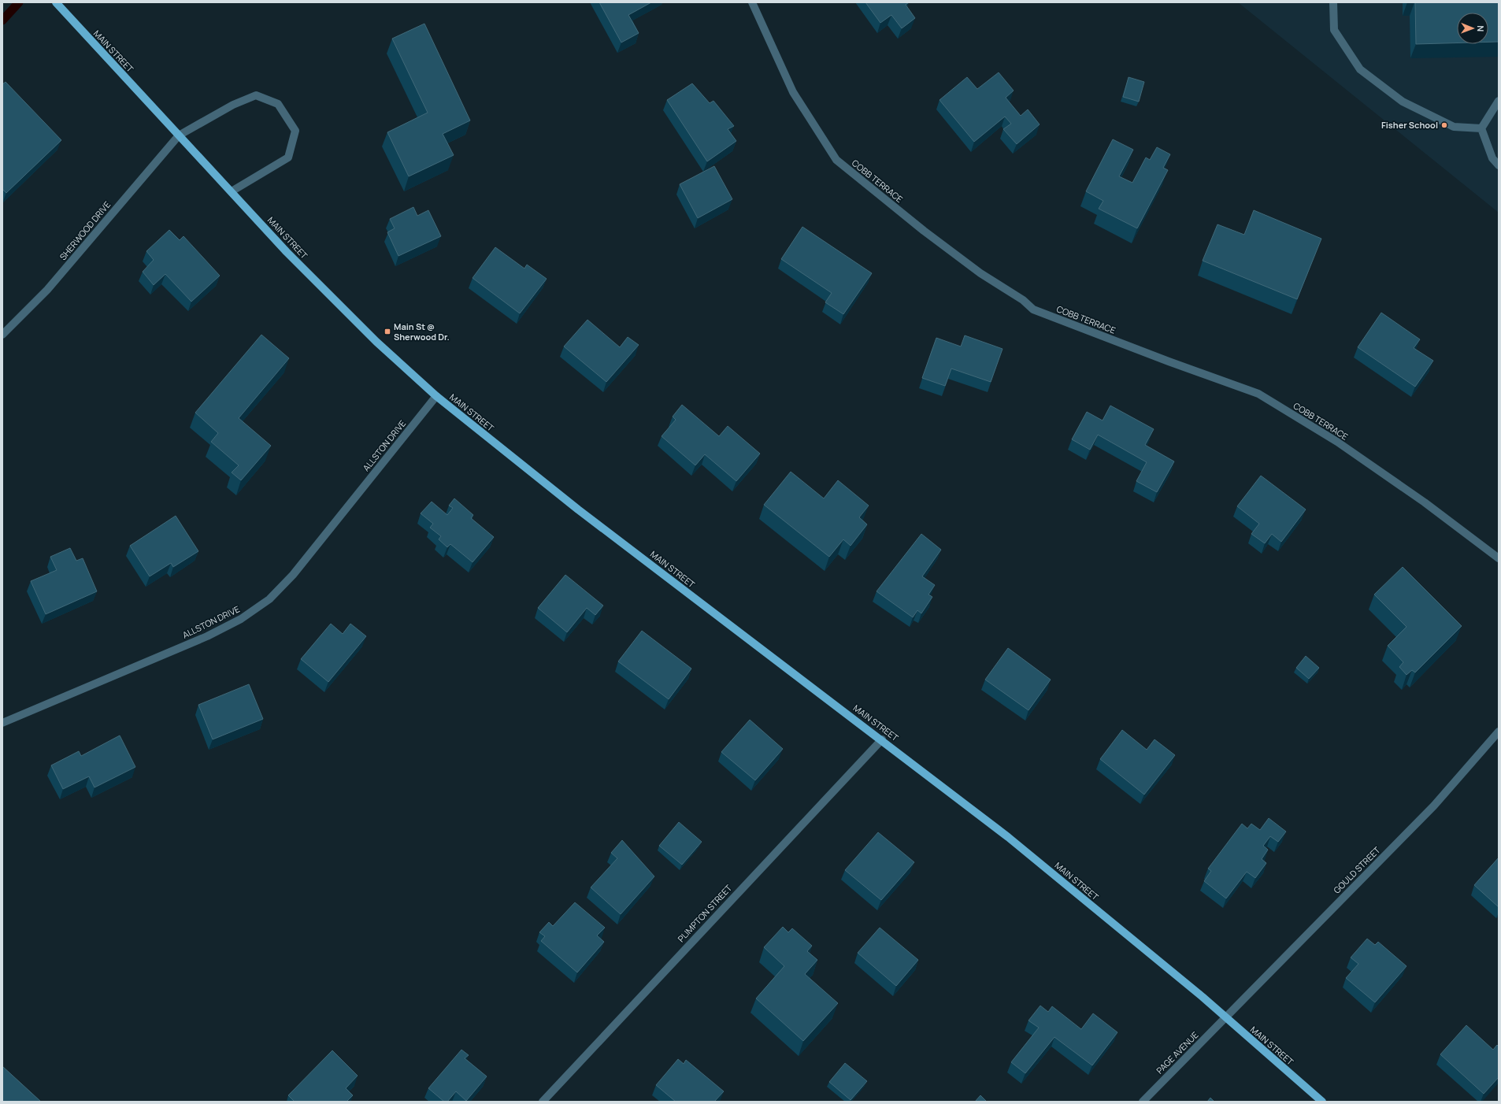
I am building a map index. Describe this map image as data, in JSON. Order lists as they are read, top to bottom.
{
  "streets": {
    "main road": ["MAIN STREET"],
    "street": [
      "COBB TERRACE",
      "SHERWOOD DRIVE",
      "ALLSTON DRIVE",
      "GOULD STREET",
      "PLIMPTON STREET",
      "PAGE AVENUE"
    ]
  },
  "crossings": [
    ["MAIN STREET", "SHERWOOD DRIVE"],
    ["MAIN STREET", "ALLSTON DRIVE"],
    ["MAIN STREET", "GOULD STREET"],
    ["MAIN STREET", "PLIMPTON STREET"],
    ["MAIN STREET", "PAGE AVENUE"],
    ["GOULD STREET", "PAGE AVENUE"]
  ],
  "places": {
    "other": ["Fisher School"],
    "transit": ["Main St @ Sherwood Dr."]
  },
  "north": "right"
}
